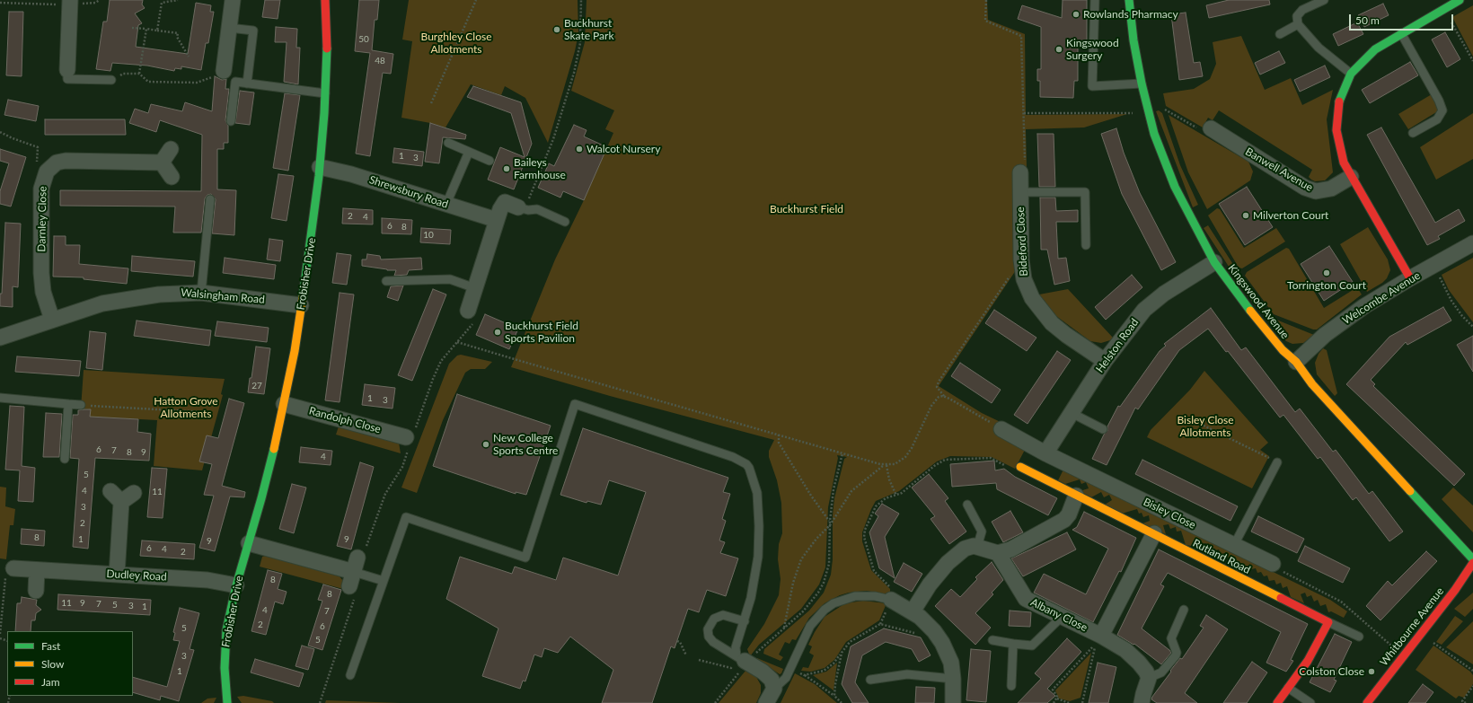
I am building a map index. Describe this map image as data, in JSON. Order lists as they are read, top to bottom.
{
  "streets": {
    "street": [
      "Banwell Avenue",
      "Shrewsbury Road",
      "Darnley Close",
      "Bideford Close",
      "Frobisher Drive",
      "Walsingham Road",
      "Welcombe Avenue",
      "Kingswood Avenue",
      "Helston Road",
      "Randolph Close",
      "Bisley Close",
      "Rutland Road",
      "Dudley Road",
      "Albany Close",
      "Whitbourne Avenue"
    ]
  },
  "crossings": [
    ["Shrewsbury Road", "Frobisher Drive"],
    ["Darnley Close", "Walsingham Road"],
    ["Bideford Close", "Helston Road"],
    ["Frobisher Drive", "Walsingham Road"],
    ["Frobisher Drive", "Randolph Close"],
    ["Frobisher Drive", "Dudley Road"],
    ["Welcombe Avenue", "Kingswood Avenue"],
    ["Kingswood Avenue", "Helston Road"],
    ["Helston Road", "Bisley Close"],
    ["Rutland Road", "Albany Close"]
  ],
  "parks": [
    "Burghley Close Allotments",
    "Buckhurst Field",
    "Hatton Grove Allotments",
    "Bisley Close Allotments"
  ],
  "places": [
    "Rowlands Pharmacy",
    "Buckhurst Skate Park",
    "Kingswood Surgery",
    "Walcot Nursery",
    "Baileys Farmhouse",
    "Milverton Court",
    "Torrington Court",
    "Buckhurst Field Sports Pavilion",
    "New College Sports Centre",
    "Colston Close"
  ],
  "house_numbers": [
    "50",
    "48",
    "1",
    "3",
    "2",
    "4",
    "6",
    "8",
    "10",
    "27",
    "1",
    "3",
    "6",
    "7",
    "8",
    "9",
    "4",
    "5",
    "4",
    "11",
    "3",
    "2",
    "8",
    "1",
    "9",
    "9",
    "6",
    "4",
    "2",
    "8",
    "8",
    "11",
    "9",
    "7",
    "5",
    "3",
    "1",
    "4",
    "7",
    "2",
    "6",
    "5",
    "5",
    "3",
    "1"
  ],
  "legend": ["Fast", "Slow", "Jam"],
  "scale_bar": "50 m"
}
